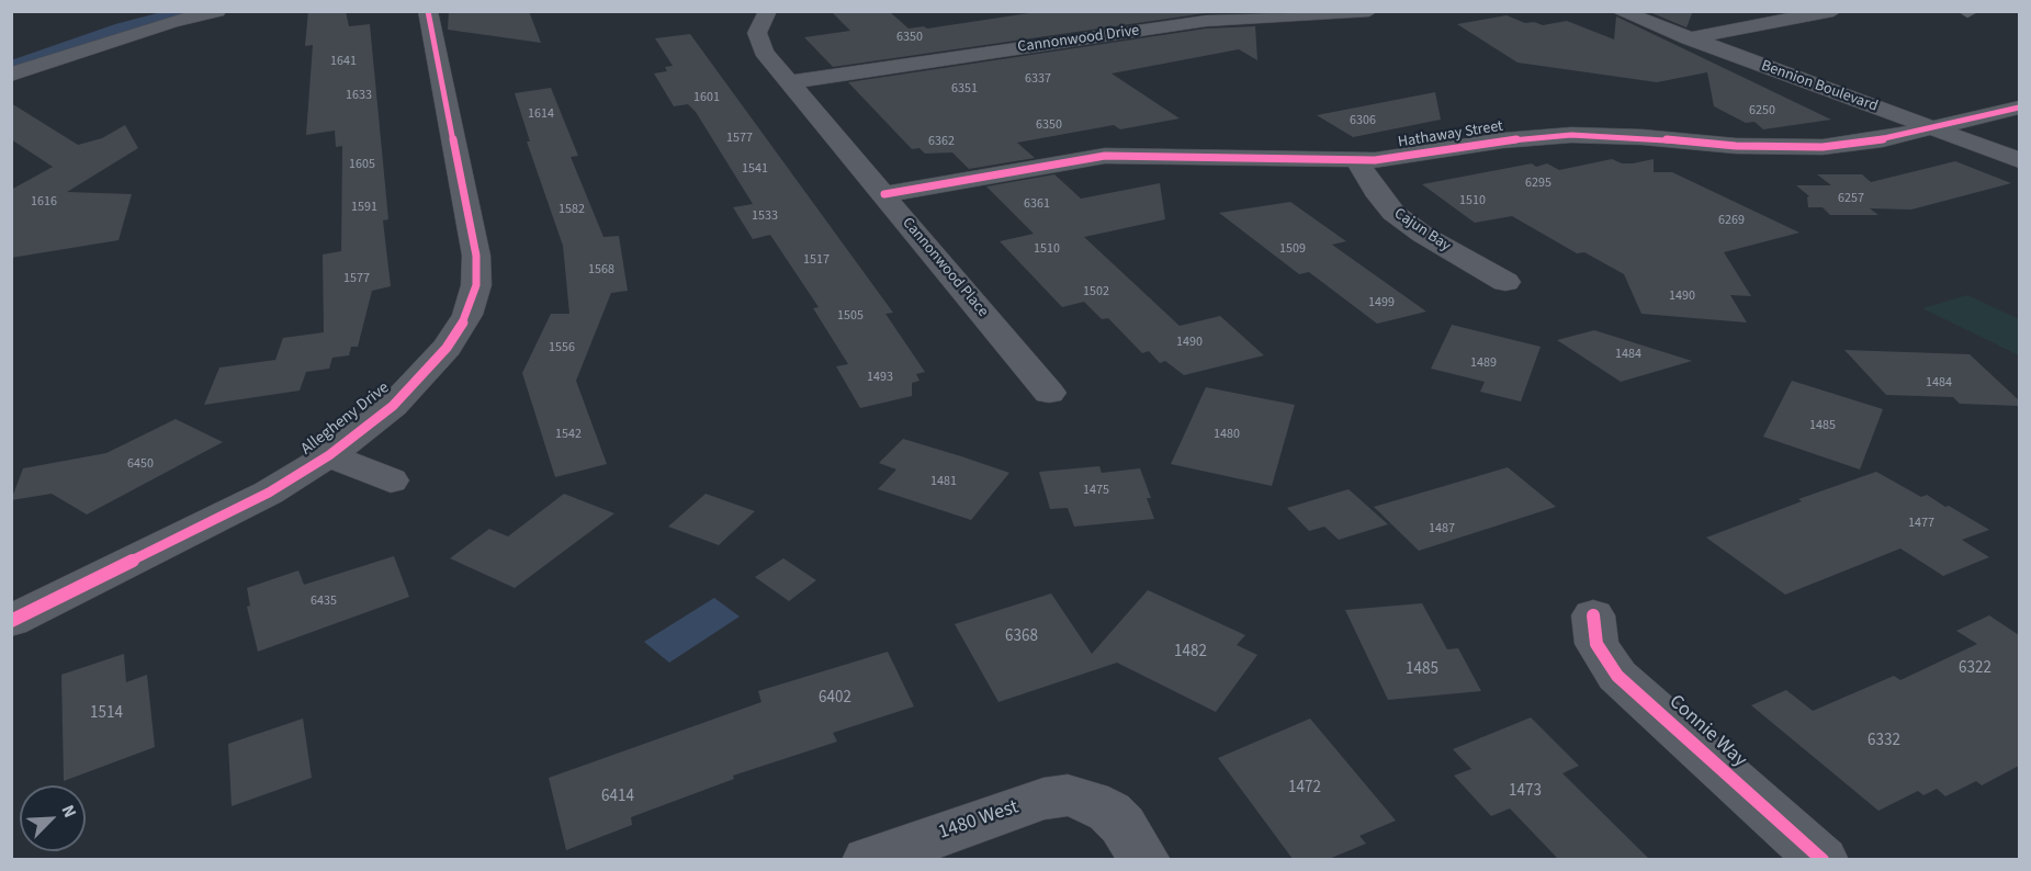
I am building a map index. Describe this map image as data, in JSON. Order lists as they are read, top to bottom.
{
  "streets": {
    "street": [
      "Cannonwood Drive",
      "Bennion Boulevard",
      "Hathaway Street",
      "Cajun Bay",
      "Cannonwood Place",
      "Allegheny Drive",
      "Connie Way",
      "1480 West"
    ]
  },
  "crossings": [
    ["Cannonwood Drive", "Cannonwood Place"],
    ["Bennion Boulevard", "Hathaway Street"],
    ["Hathaway Street", "Cajun Bay"],
    ["Hathaway Street", "Cannonwood Place"]
  ],
  "house_numbers": [
    "6350",
    "1641",
    "6337",
    "6351",
    "1633",
    "1601",
    "6250",
    "1614",
    "6306",
    "6350",
    "1577",
    "6362",
    "1605",
    "1541",
    "6295",
    "6257",
    "1510",
    "1616",
    "6361",
    "1591",
    "1582",
    "1533",
    "6269",
    "1510",
    "1509",
    "1517",
    "1568",
    "1577",
    "1502",
    "1490",
    "1499",
    "1505",
    "1490",
    "1556",
    "1484",
    "1489",
    "1493",
    "1484",
    "1485",
    "1542",
    "1480",
    "6450",
    "1481",
    "1475",
    "1477",
    "1487",
    "6435",
    "6368",
    "1482",
    "6322",
    "1485",
    "6402",
    "1514",
    "6332",
    "1472",
    "1473",
    "6414"
  ],
  "north": "top right"
}
